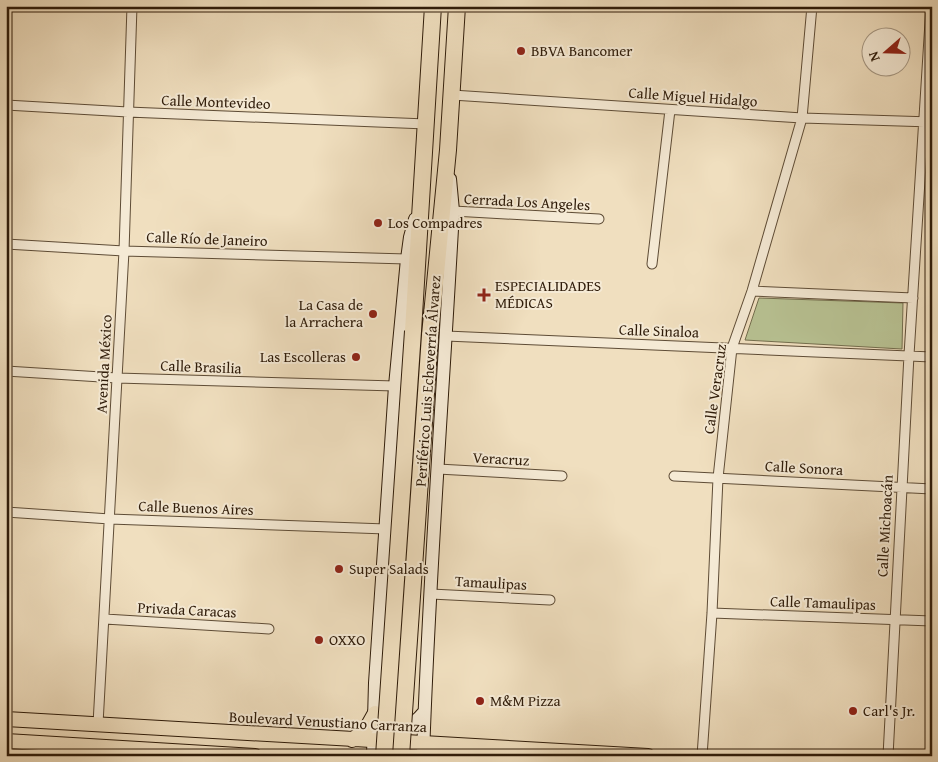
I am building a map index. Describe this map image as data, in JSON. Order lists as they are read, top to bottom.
{
  "streets": {
    "highway": ["Periférico Luis Echeverría Álvarez"],
    "main road": ["Boulevard Venustiano Carranza"],
    "street": [
      "Calle Miguel Hidalgo",
      "Calle Montevideo",
      "Cerrada Los Angeles",
      "Calle Río de Janeiro",
      "Calle Sinaloa",
      "Avenida México",
      "Calle Brasilia",
      "Calle Veracruz",
      "Veracruz",
      "Calle Sonora",
      "Calle Buenos Aires",
      "Calle Michoacán",
      "Tamaulipas",
      "Calle Tamaulipas",
      "Privada Caracas"
    ]
  },
  "crossings": [
    ["Calle Miguel Hidalgo", "Periférico Luis Echeverría Álvarez"],
    ["Calle Miguel Hidalgo", "Calle Veracruz"],
    ["Calle Miguel Hidalgo", "Calle Michoacán"],
    ["Calle Montevideo", "Avenida México"],
    ["Calle Montevideo", "Periférico Luis Echeverría Álvarez"],
    ["Calle Río de Janeiro", "Avenida México"],
    ["Calle Río de Janeiro", "Periférico Luis Echeverría Álvarez"],
    ["Calle Sinaloa", "Periférico Luis Echeverría Álvarez"],
    ["Calle Sinaloa", "Calle Veracruz"],
    ["Calle Sinaloa", "Calle Michoacán"],
    ["Avenida México", "Calle Brasilia"],
    ["Avenida México", "Calle Buenos Aires"],
    ["Avenida México", "Privada Caracas"],
    ["Avenida México", "Boulevard Venustiano Carranza"],
    ["Calle Brasilia", "Periférico Luis Echeverría Álvarez"],
    ["Periférico Luis Echeverría Álvarez", "Calle Buenos Aires"],
    ["Periférico Luis Echeverría Álvarez", "Boulevard Venustiano Carranza"],
    ["Calle Veracruz", "Calle Sonora"],
    ["Calle Veracruz", "Calle Tamaulipas"],
    ["Calle Sonora", "Calle Michoacán"],
    ["Calle Michoacán", "Calle Tamaulipas"]
  ],
  "places": {
    "other": [
      "BBVA Bancomer",
      "Los Compadres",
      "La Casa de la Arrachera",
      "Las Escolleras",
      "Super Salads",
      "OXXO",
      "M&M Pizza",
      "Carl's Jr."
    ],
    "health": ["ESPECIALIDADES MÉDICAS"]
  },
  "north": "left"
}
